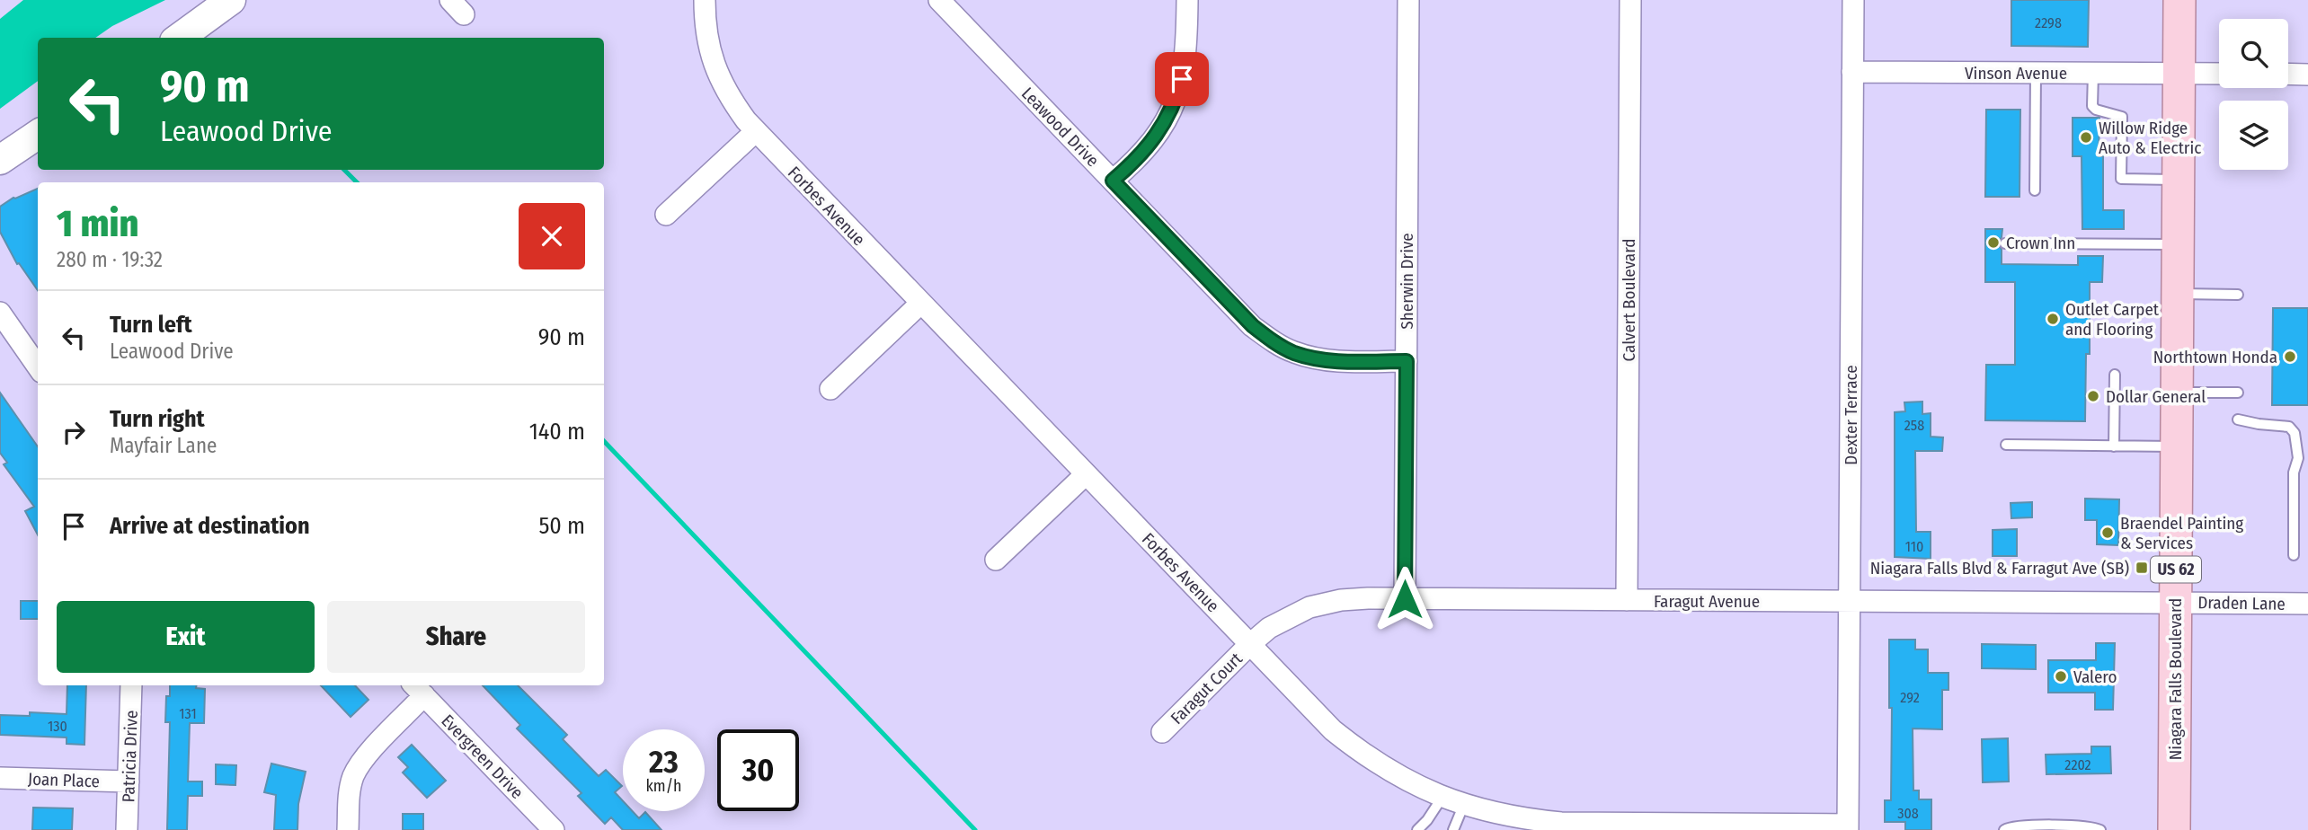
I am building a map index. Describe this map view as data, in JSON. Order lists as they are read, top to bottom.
{
  "streets": {
    "main road": ["US 62", "Niagara Falls Boulevard"],
    "street": [
      "Vinson Avenue",
      "Leawood Drive",
      "Forbes Avenue",
      "Sherwin Drive",
      "Calvert Boulevard",
      "Dexter Terrace",
      "Faragut Avenue",
      "Draden Lane",
      "Faragut Court",
      "Patricia Drive",
      "Evergreen Drive",
      "Joan Place"
    ]
  },
  "crossings": [
    ["Vinson Avenue", "Dexter Terrace"],
    ["Vinson Avenue", "Niagara Falls Boulevard"],
    ["Leawood Drive", "Sherwin Drive"],
    ["Forbes Avenue", "Dexter Terrace"],
    ["Forbes Avenue", "Faragut Avenue"],
    ["Forbes Avenue", "Faragut Court"],
    ["Sherwin Drive", "Faragut Avenue"],
    ["Calvert Boulevard", "Faragut Avenue"],
    ["Dexter Terrace", "Faragut Avenue"],
    ["Faragut Avenue", "Draden Lane"],
    ["Faragut Avenue", "Niagara Falls Boulevard"],
    ["Faragut Avenue", "Faragut Court"],
    ["Draden Lane", "Niagara Falls Boulevard"],
    ["Patricia Drive", "Joan Place"]
  ],
  "places": {
    "other": [
      "Willow Ridge Auto & Electric",
      "Crown Inn",
      "Outlet Carpet and Flooring",
      "Northtown Honda",
      "Dollar General",
      "Braendel Painting & Services",
      "Valero"
    ],
    "transit": ["Niagara Falls Blvd & Farragut Ave (SB)"]
  },
  "house_numbers": [
    "2298",
    "258",
    "110",
    "292",
    "131",
    "130",
    "2202",
    "308"
  ],
  "page": {
    "turn": ["90 m", "Leawood Drive"],
    "heading": ["1 min", "280 m · 19:32"],
    "list": [
      {
        "name": "Turn left",
        "note": "Leawood Drive",
        "value": "90 m"
      },
      {
        "name": "Turn right",
        "note": "Mayfair Lane",
        "value": "140 m"
      },
      {
        "name": "Arrive at destination",
        "value": "50 m"
      }
    ],
    "buttons": ["Exit", "Share"],
    "speed": "23 km/h",
    "limit": "30"
  }
}
